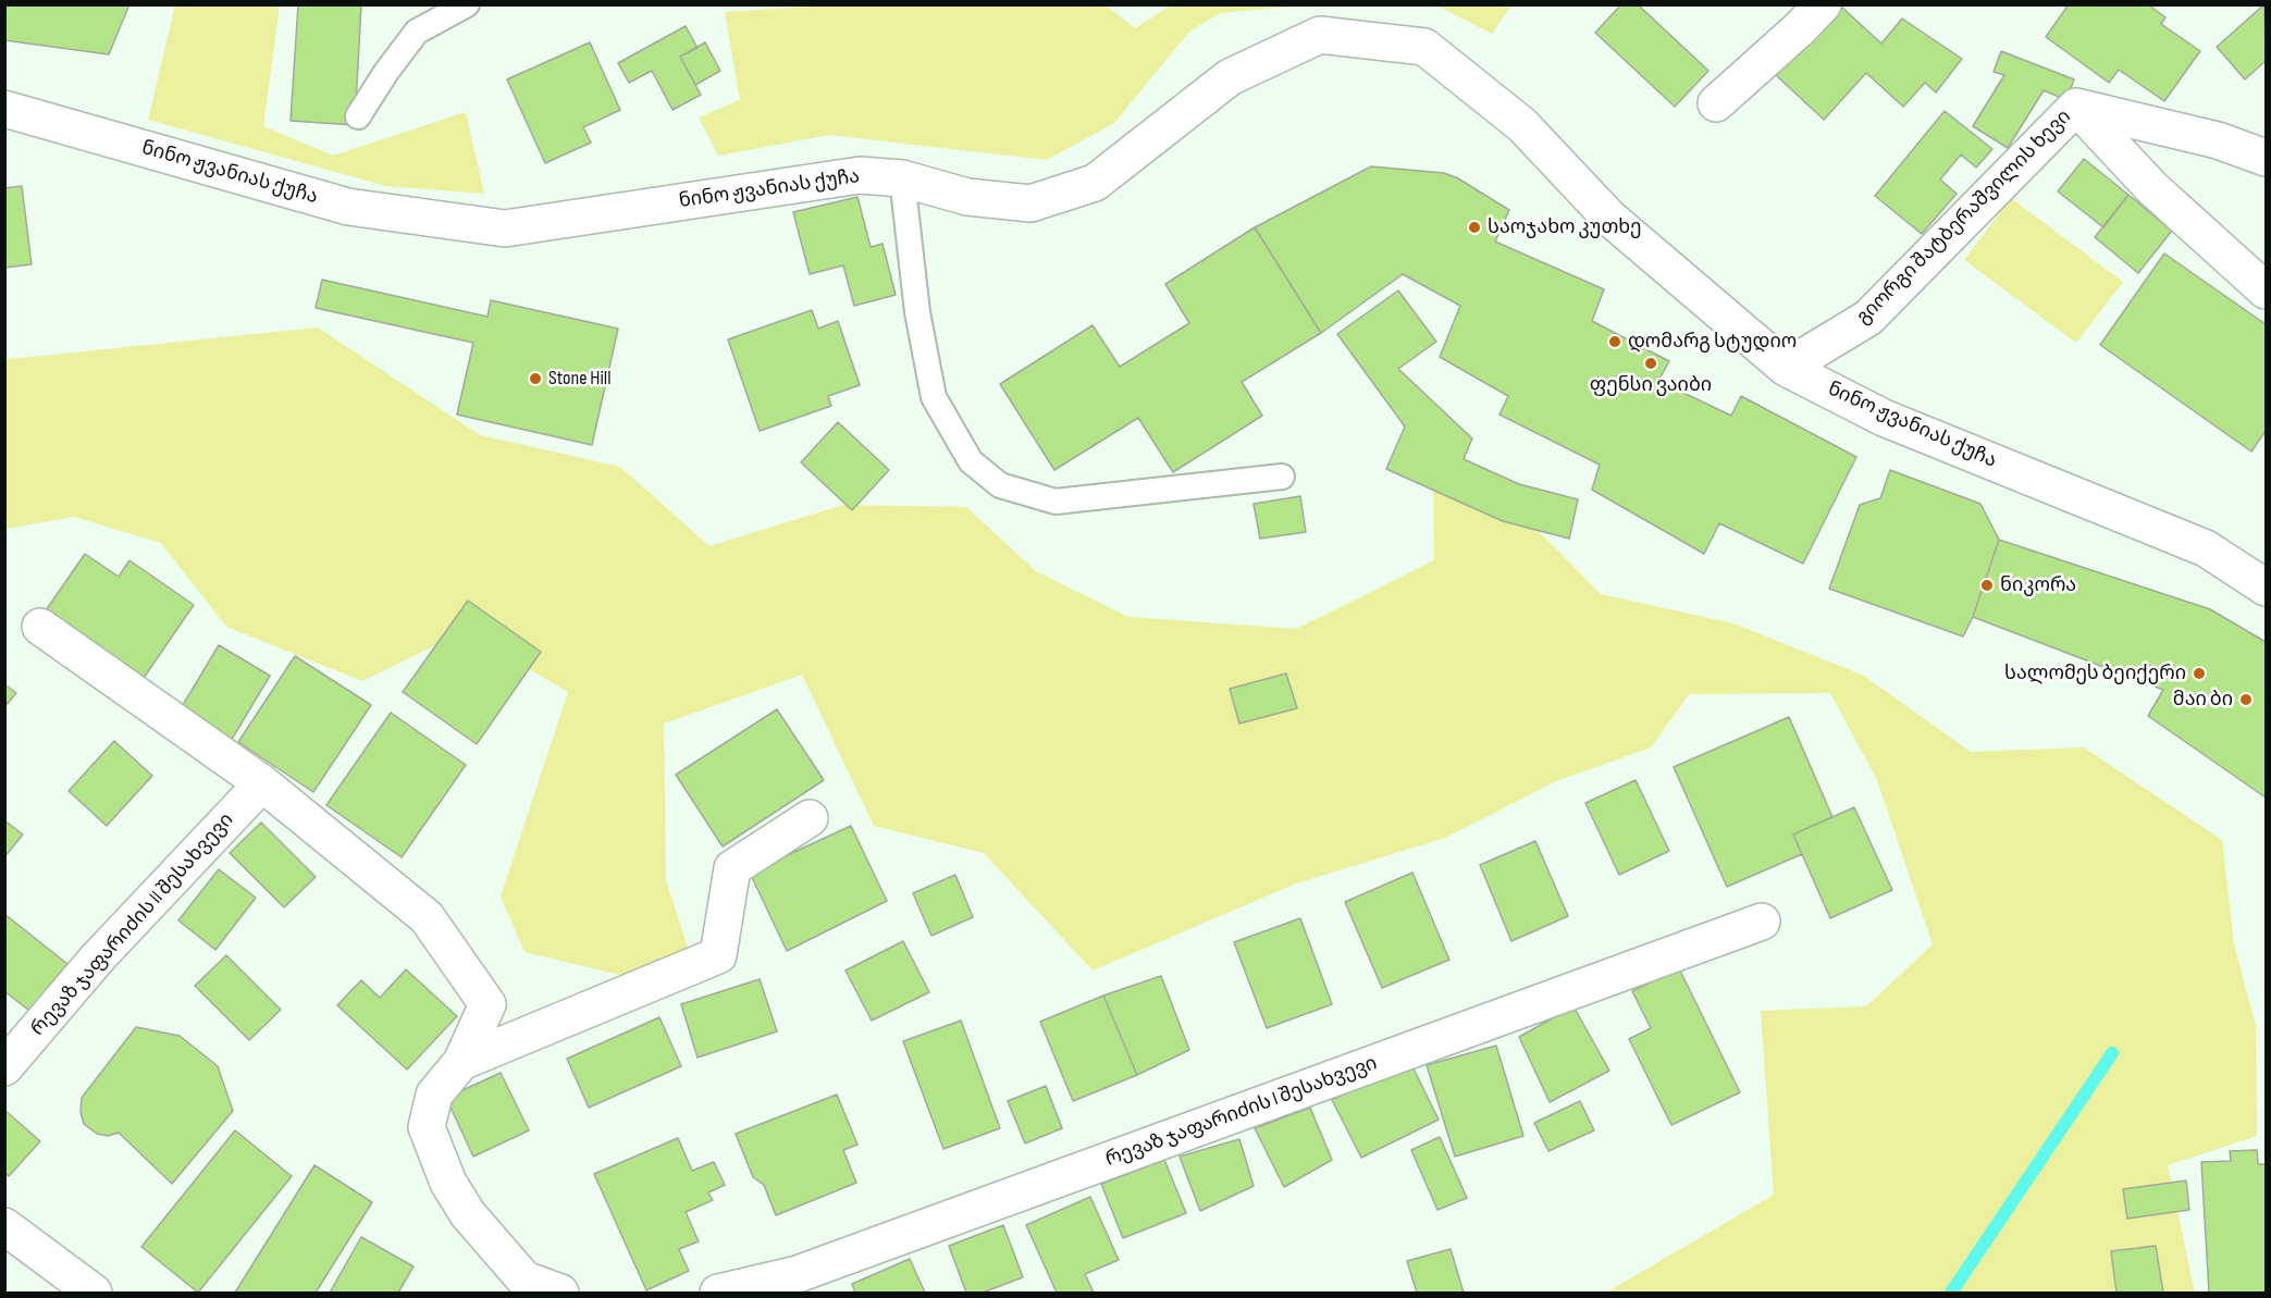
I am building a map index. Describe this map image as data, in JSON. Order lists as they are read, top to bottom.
{
  "streets": {
    "street": [
      "ნინო ჟვანიას ქუჩა",
      "გიორგი შატბერაშვილის ხევი",
      "რევაზ ჯაფარიძის II შესახვევი",
      "რევაზ ჯაფარიძის I შესახვევი"
    ]
  },
  "crossings": [
    ["ნინო ჟვანიას ქუჩა", "გიორგი შატბერაშვილის ხევი"]
  ],
  "places": [
    "საოჯახო კუთხე",
    "დომარგ სტუდიო",
    "ფენსი ვაიბი",
    "Stone Hill",
    "ნიკორა",
    "სალომეს ბეიქერი",
    "მაი ბი"
  ]
}
